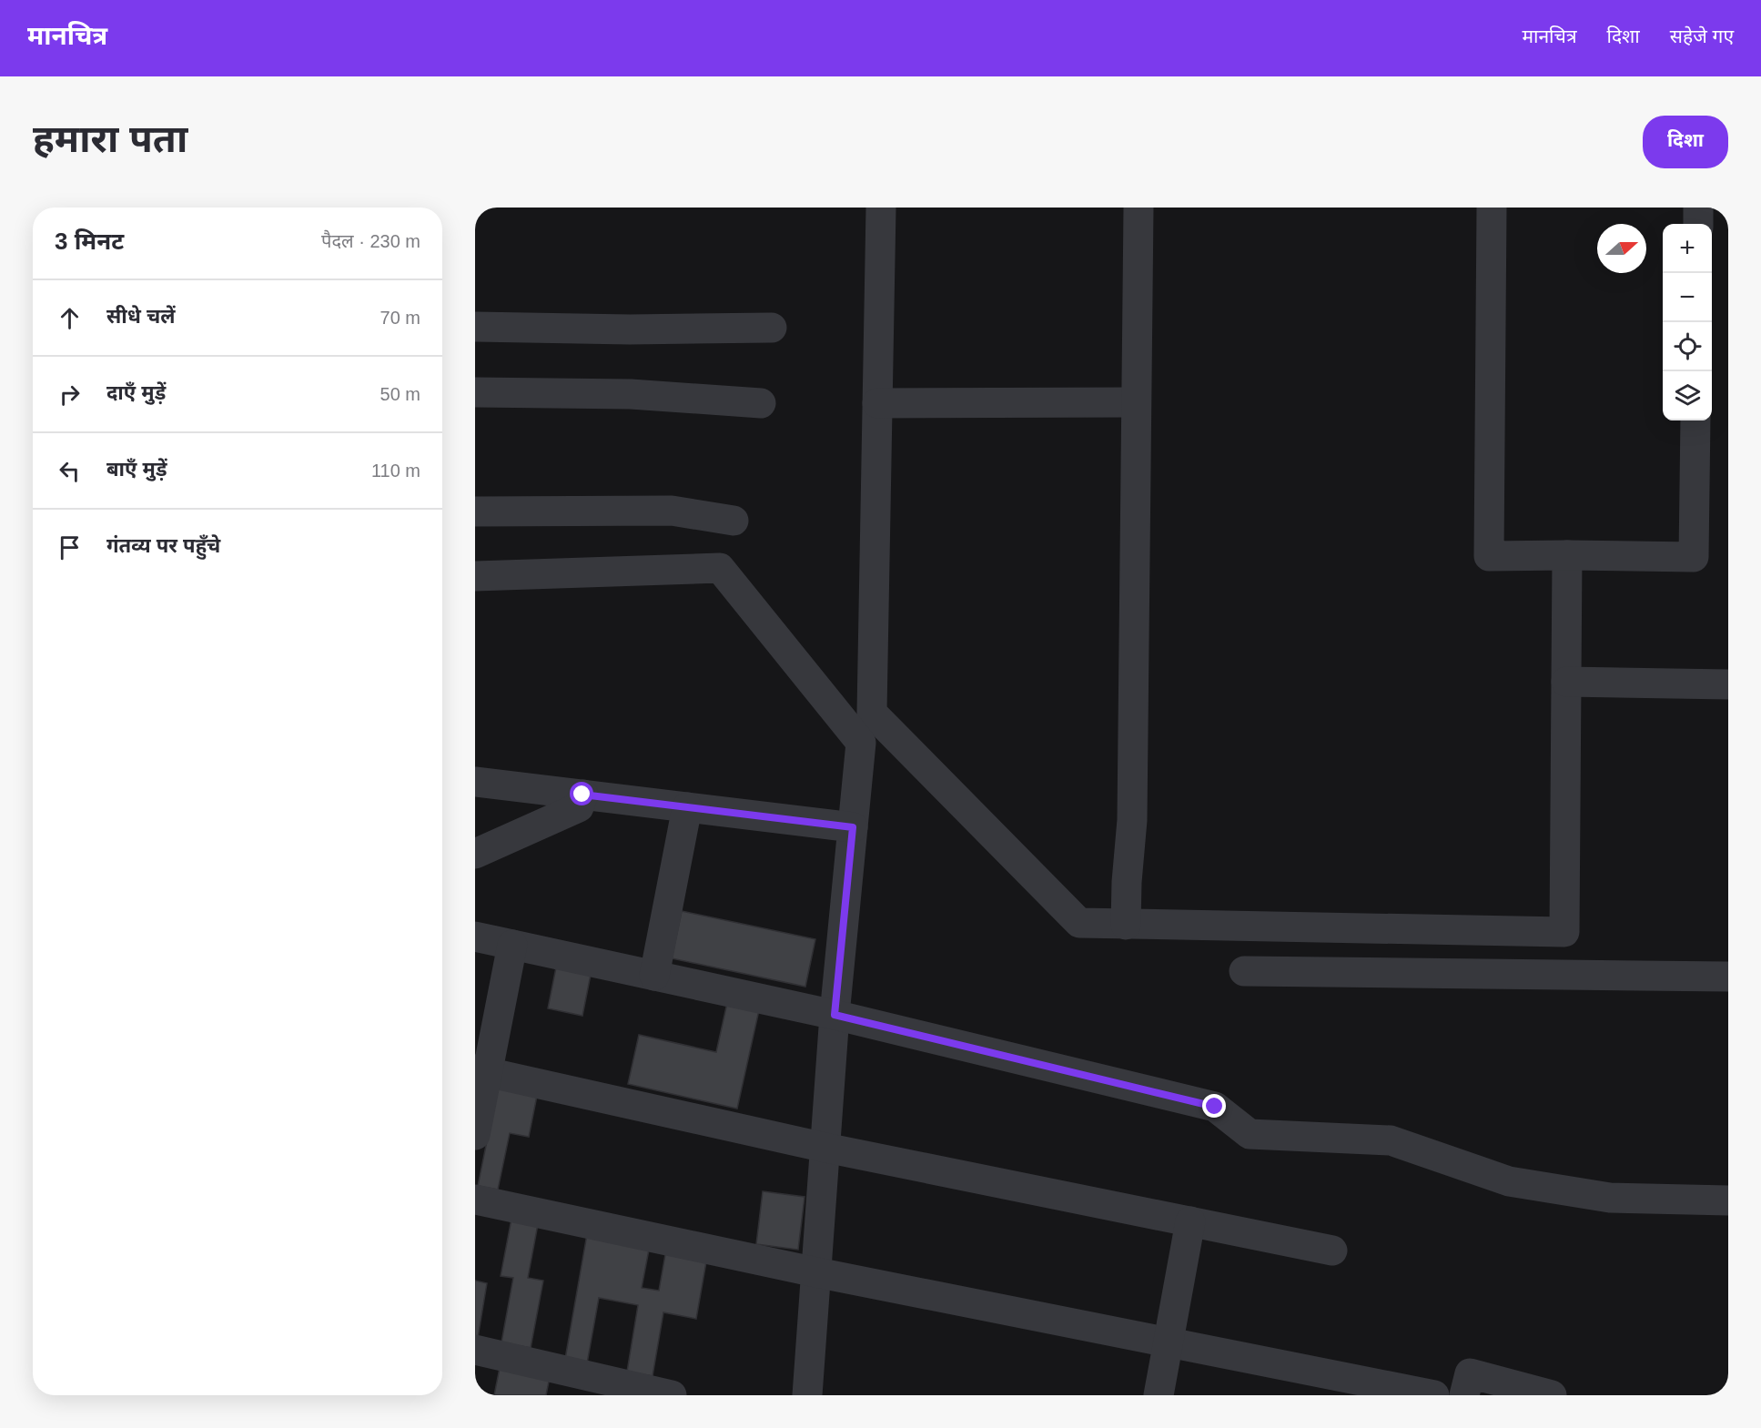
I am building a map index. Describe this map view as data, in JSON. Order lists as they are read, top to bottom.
{
  "north": "right",
  "page": {
    "header": "मानचित्र",
    "nav": ["मानचित्र", "दिशा", "सहेजे गए"],
    "buttons": "दिशा",
    "title": "हमारा पता",
    "heading": ["3 मिनट", "पैदल · 230 m"],
    "map_buttons": ["+", "−"],
    "list": [
      ["सीधे चलें", "70 m"],
      ["दाएँ मुड़ें", "50 m"],
      ["बाएँ मुड़ें", "110 m"],
      "गंतव्य पर पहुँचे"
    ]
  }
}
